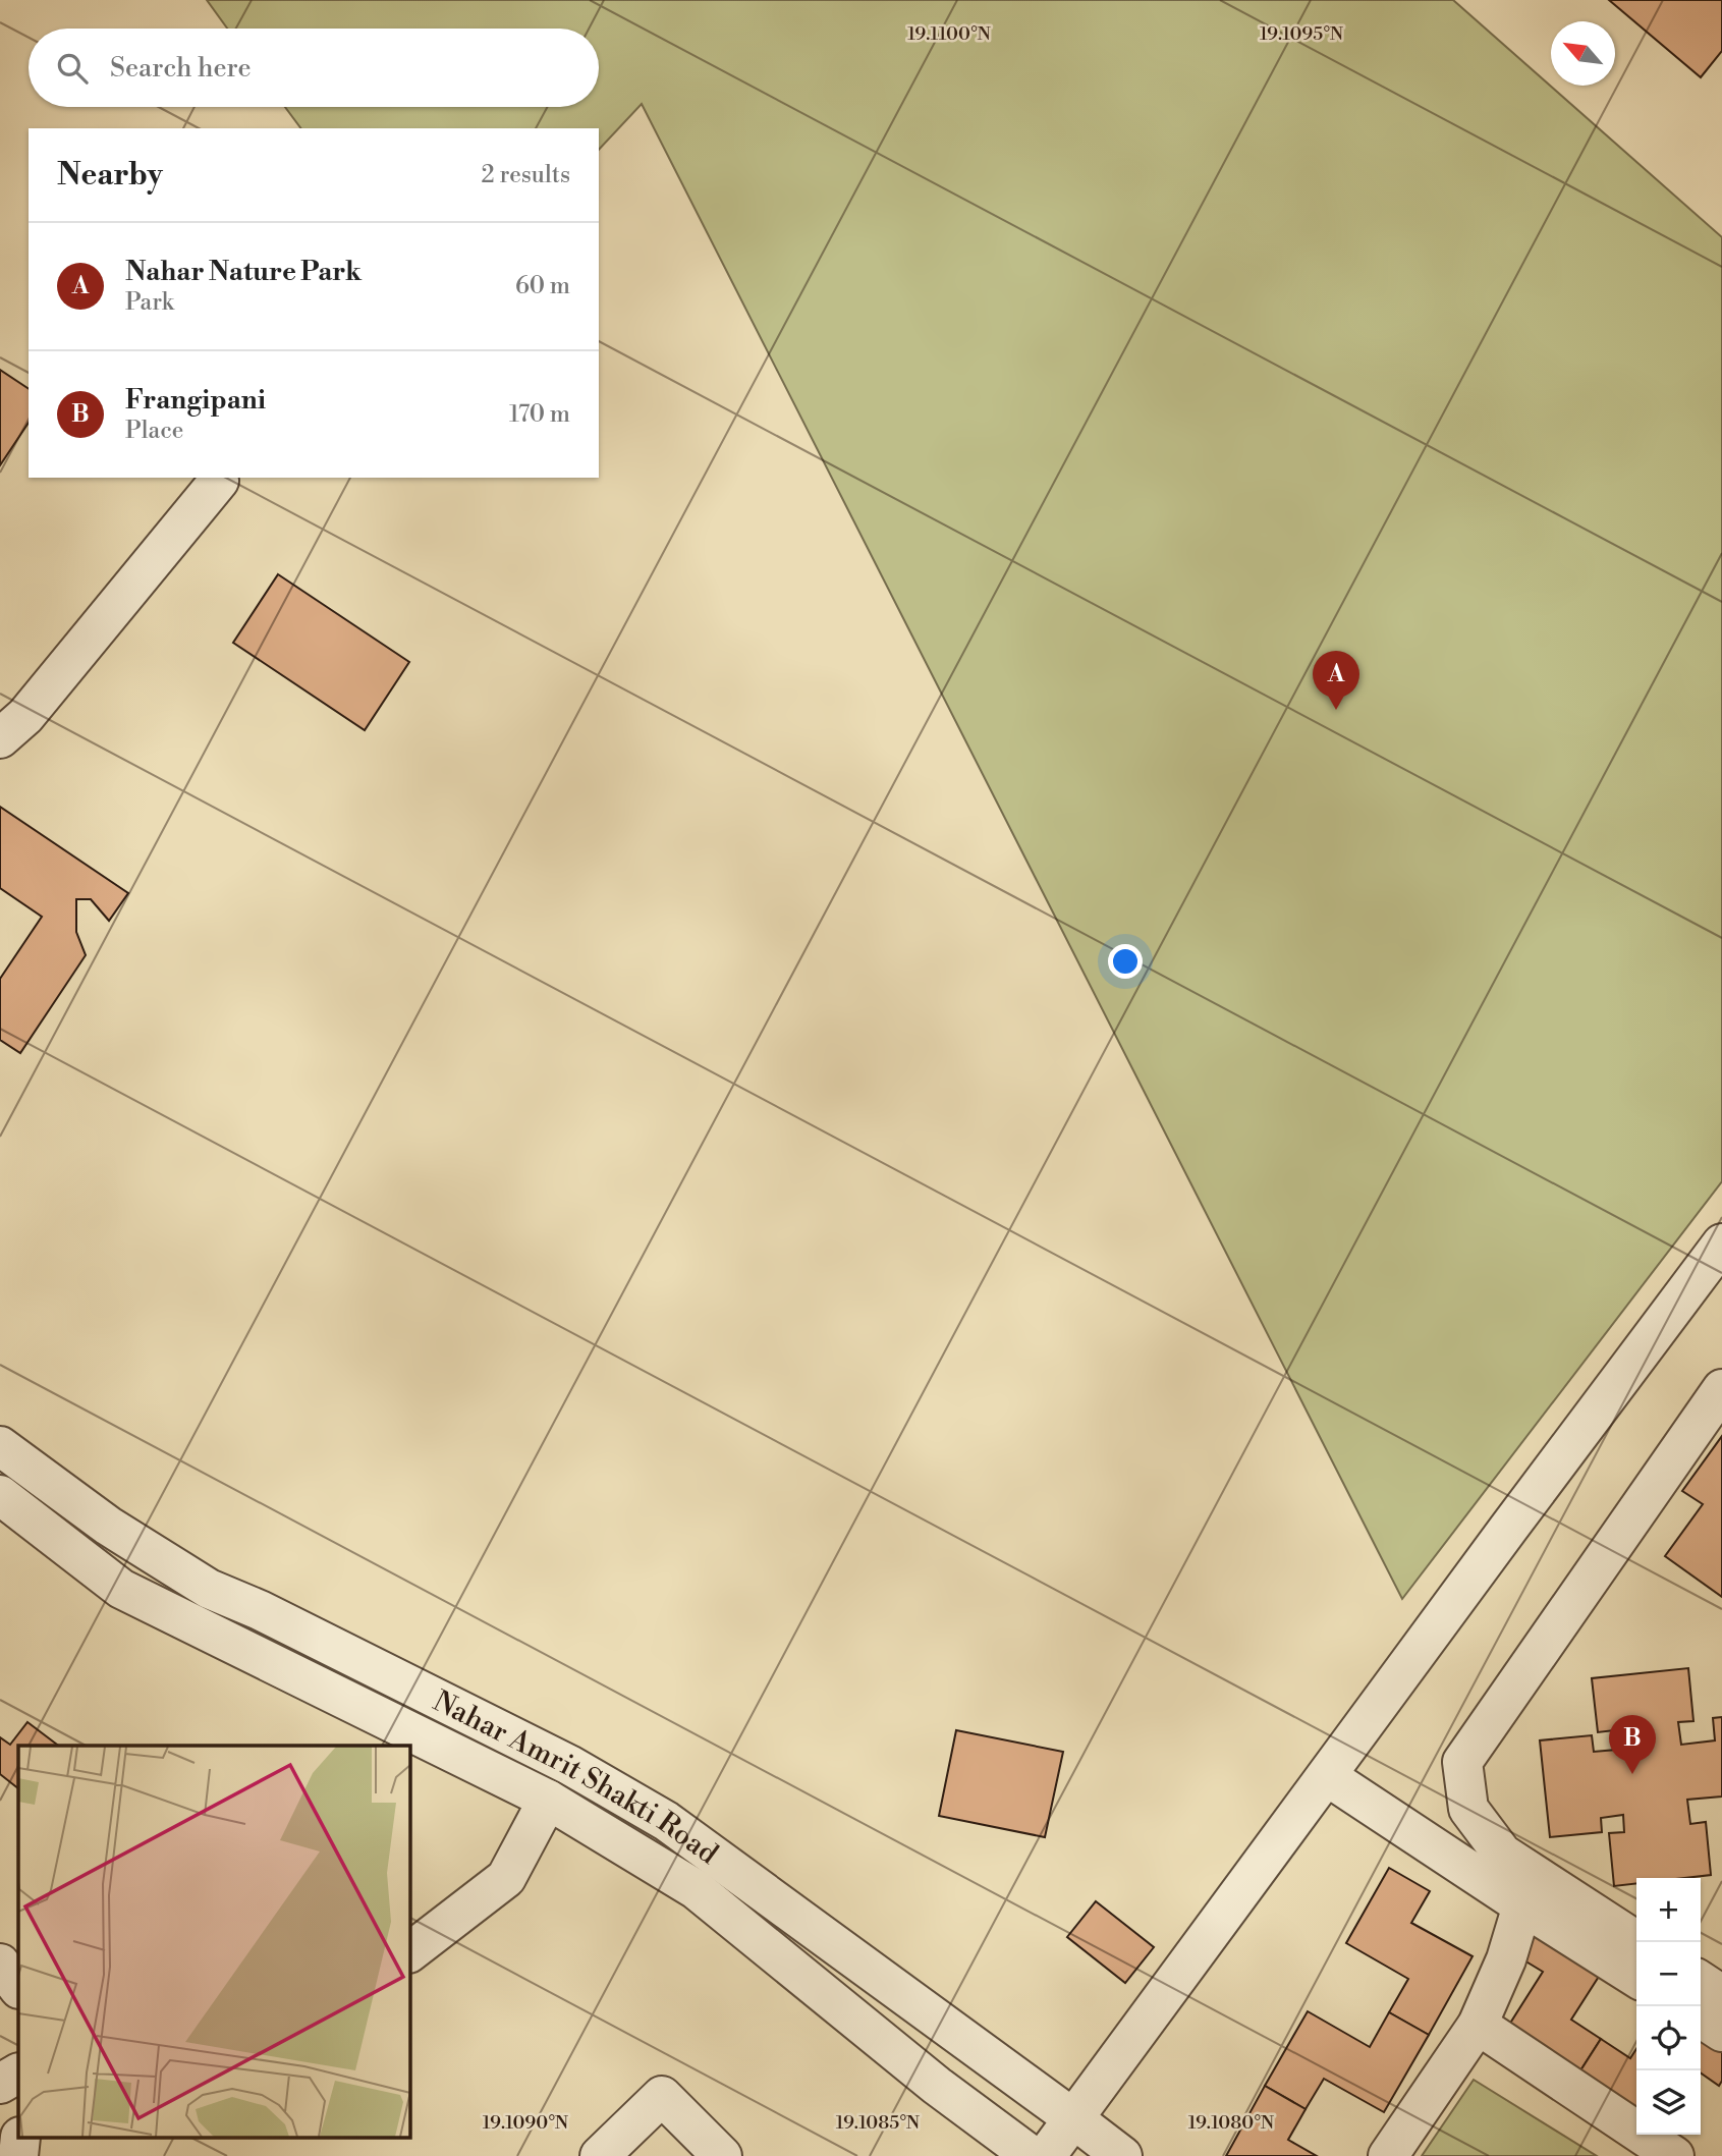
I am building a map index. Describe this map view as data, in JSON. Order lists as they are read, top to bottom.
{
  "streets": {
    "street": ["Nahar Amrit Shakti Road"]
  },
  "north": "top left",
  "page": {
    "search": "Search here",
    "heading": ["Nearby", "2 results"],
    "list": [
      {
        "mark": "A",
        "name": "Nahar Nature Park",
        "note": "Park",
        "value": "60 m"
      },
      {
        "mark": "B",
        "name": "Frangipani",
        "note": "Place",
        "value": "170 m"
      }
    ],
    "pins": ["A", "B"],
    "map_buttons": ["+", "−"]
  },
  "coordinates": [
    "19.1100°N",
    "19.1095°N",
    "19.1090°N",
    "19.1085°N",
    "19.1080°N"
  ]
}
